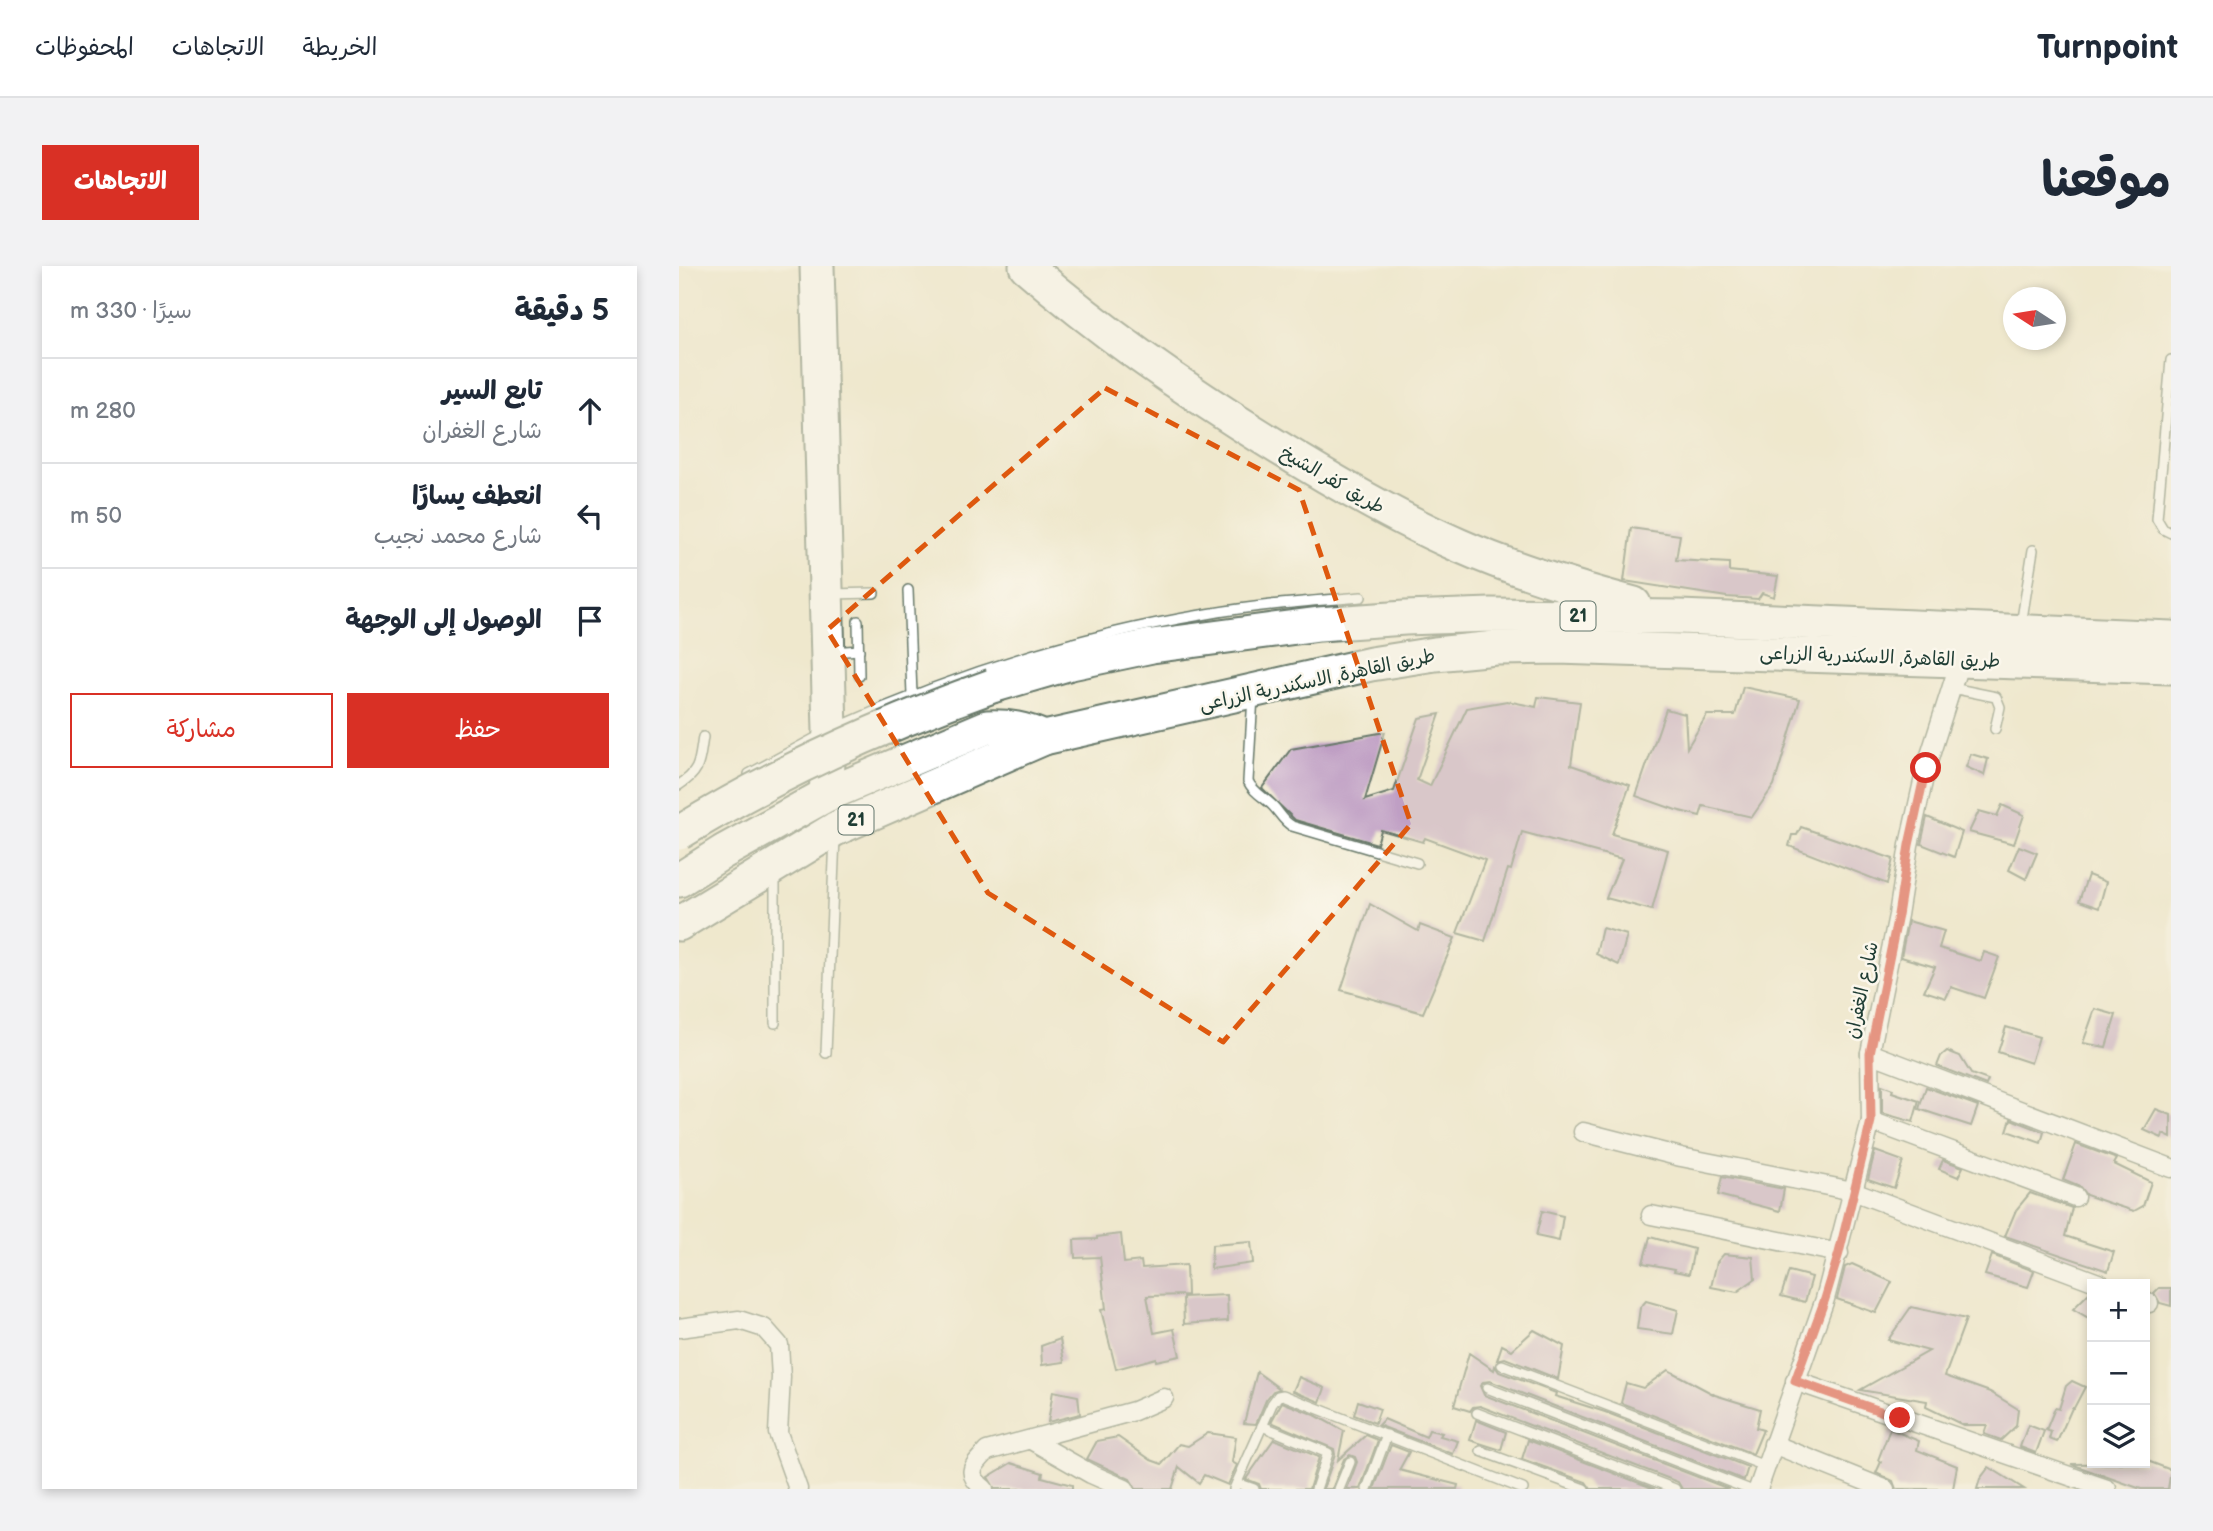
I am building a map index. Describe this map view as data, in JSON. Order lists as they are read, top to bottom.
{
  "streets": {
    "highway": ["طريق كفر الشيخ", "21", "طريق القاهرة, الاسكندرية الزراعى"],
    "street": ["شارع الغفران"]
  },
  "crossings": [
    ["طريق كفر الشيخ", "طريق القاهرة, الاسكندرية الزراعى"],
    ["طريق القاهرة, الاسكندرية الزراعى", "شارع الغفران"]
  ],
  "north": "left",
  "page": {
    "header": "Turnpoint",
    "nav": ["الخريطة", "الاتجاهات", "المحفوظات"],
    "title": "موقعنا",
    "buttons": [
      "الاتجاهات",
      ["حفظ", "مشاركة"]
    ],
    "heading": ["5 دقيقة", "سيرًا · 330 m"],
    "list": [
      ["تابع السير", "شارع الغفران", "280 m"],
      ["انعطف يسارًا", "شارع محمد نجيب", "50 m"],
      "الوصول إلى الوجهة"
    ],
    "map_buttons": ["+", "−"]
  }
}
